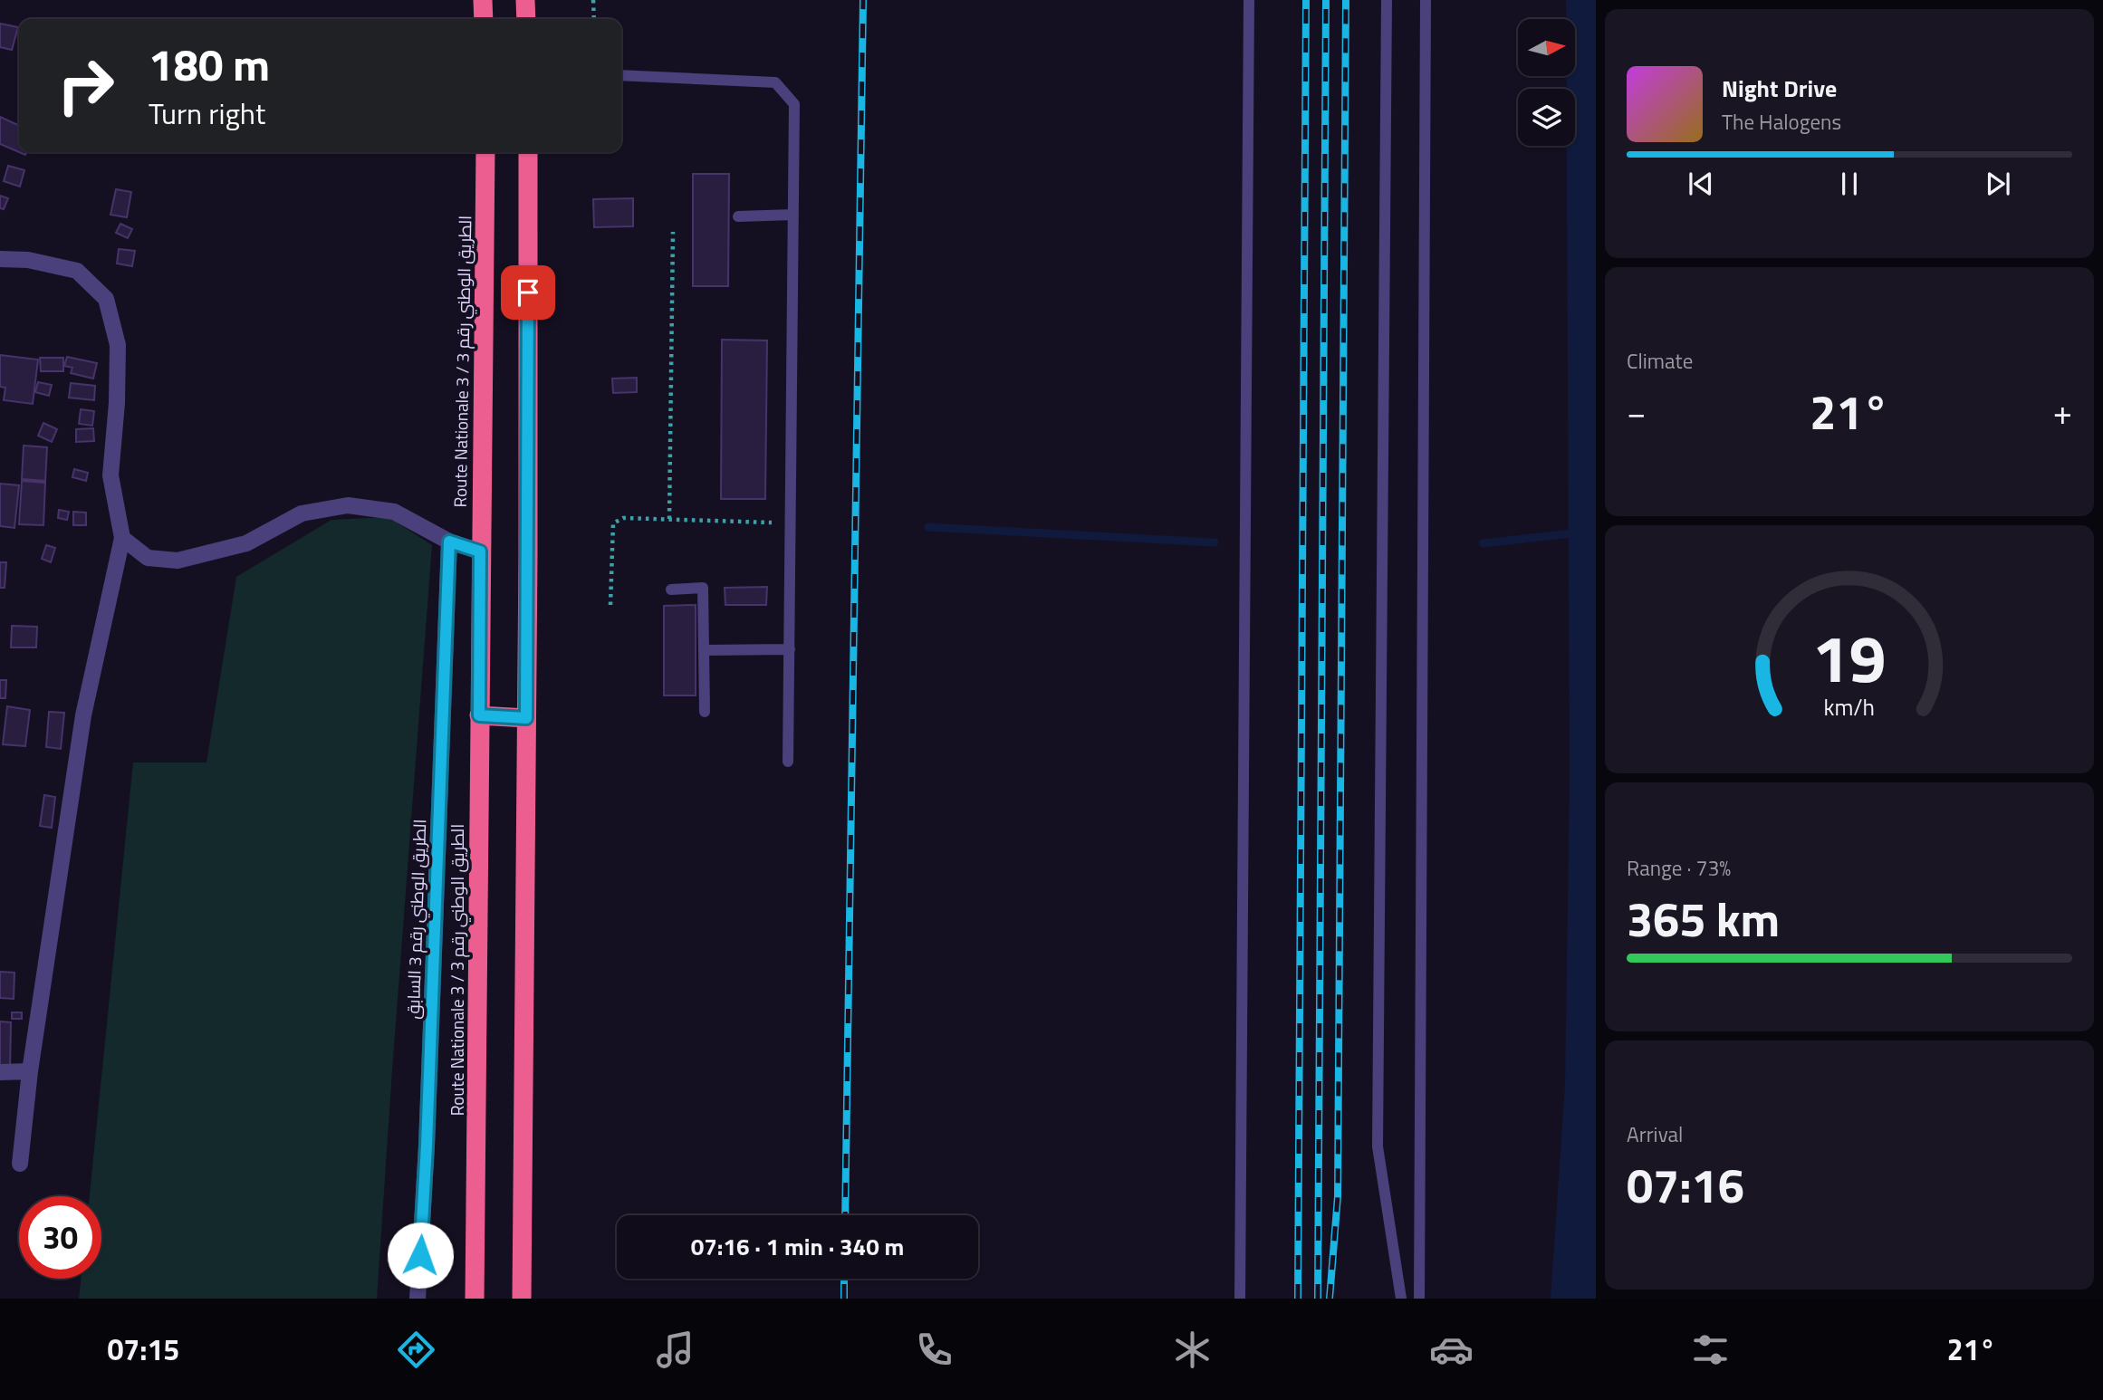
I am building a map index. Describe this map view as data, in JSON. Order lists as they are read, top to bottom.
{
  "streets": {
    "highway": ["Route Nationale 3 / الطريق الوطني رقم 3"],
    "street": ["الطريق الوطني رقم 3 السابق"]
  },
  "north": "right",
  "page": {
    "turn": ["180 m", "Turn right"],
    "song": ["Night Drive", "The Halogens"],
    "tile": [
      "Climate",
      ["Range · 73%", "365 km"],
      ["Arrival", "07:16"]
    ],
    "heat": ["−", "21°", "+"],
    "limit": "30",
    "trip": "07:16 · 1 min · 340 m",
    "tabs": ["07:15", "21°"],
    "gauge": ["19", "km/h"]
  }
}
